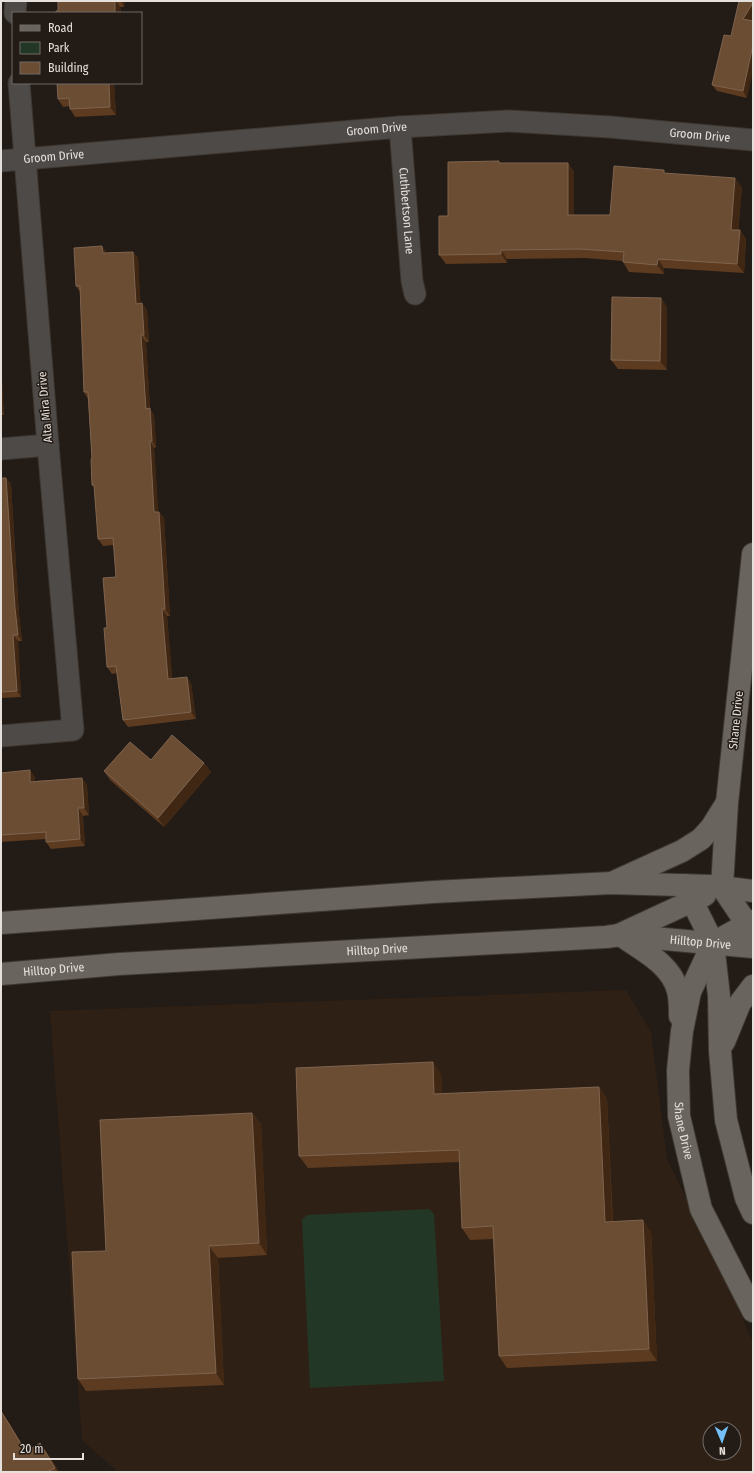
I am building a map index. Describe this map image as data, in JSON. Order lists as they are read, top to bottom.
{
  "streets": {
    "main road": ["Shane Drive", "Hilltop Drive"],
    "street": ["Groom Drive", "Cuthbertson Lane", "Alta Mira Drive"]
  },
  "crossings": [
    ["Groom Drive", "Cuthbertson Lane"],
    ["Groom Drive", "Alta Mira Drive"],
    ["Shane Drive", "Hilltop Drive"]
  ],
  "legend": ["Road", "Park", "Building"],
  "scale_bar": "20 m",
  "north": "bottom"
}
